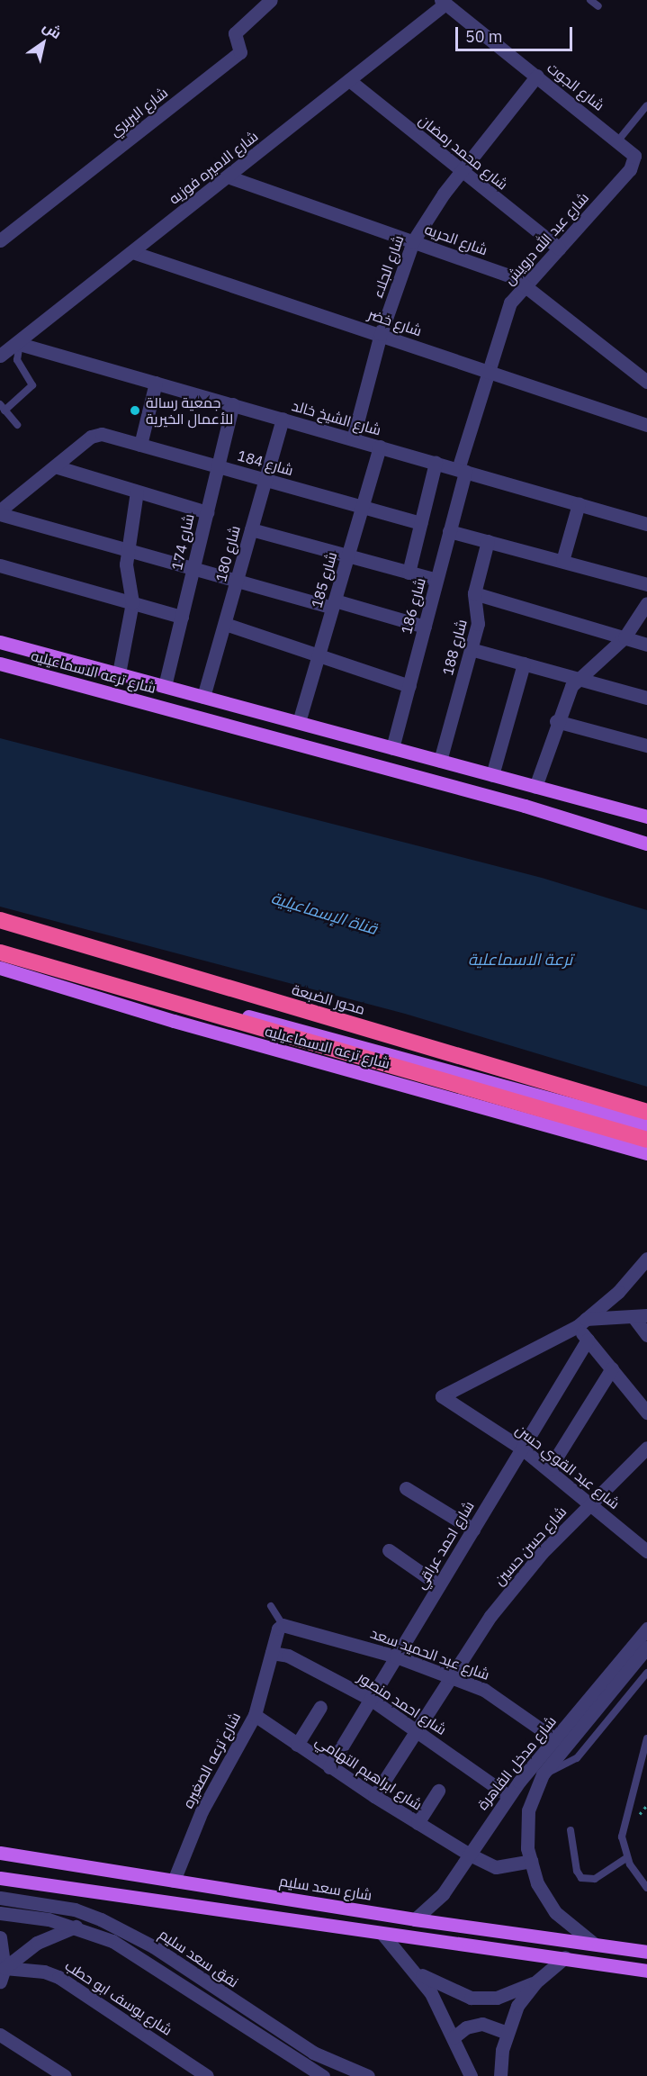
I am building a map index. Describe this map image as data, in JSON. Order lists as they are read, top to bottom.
{
  "streets": {
    "highway": ["محور الضبعة"],
    "main road": ["شارع ترعه الاسماعيليه", "شارع سعد سليم"],
    "street": [
      "شارع الجوت",
      "شارع البربري",
      "شارع محمد رمضان",
      "شارع الاميره فوزيه",
      "شارع عبد الله درويش",
      "شارع الحريه",
      "شارع الجلاء",
      "شارع خضر",
      "شارع الشيخ خالد",
      "شارع 184",
      "شارع 174",
      "شارع 180",
      "شارع 185",
      "شارع 186",
      "شارع 188",
      "شارع عبد القوي حسن",
      "شارع احمد عراقي",
      "شارع حسن حسين",
      "شارع عبد الحميد سعد",
      "شارع احمد منصور",
      "شارع ترعه الصغيره",
      "شارع مدخل القاهرة",
      "شارع ابراهيم التهامي",
      "نفق سعد سليم",
      "شارع يوسف ابو حطب"
    ]
  },
  "crossings": [
    ["شارع الجوت", "شارع الاميره فوزيه"],
    ["شارع الجوت", "شارع عبد الله درويش"],
    ["شارع الجوت", "شارع الجلاء"],
    ["شارع محمد رمضان", "شارع الاميره فوزيه"],
    ["شارع محمد رمضان", "شارع عبد الله درويش"],
    ["شارع محمد رمضان", "شارع الجلاء"],
    ["شارع الاميره فوزيه", "شارع الحريه"],
    ["شارع الاميره فوزيه", "شارع خضر"],
    ["شارع الاميره فوزيه", "شارع الشيخ خالد"],
    ["شارع عبد الله درويش", "شارع الحريه"],
    ["شارع عبد الله درويش", "شارع خضر"],
    ["شارع عبد الله درويش", "شارع الشيخ خالد"],
    ["شارع عبد الله درويش", "شارع 186"],
    ["شارع الحريه", "شارع الجلاء"],
    ["شارع الجلاء", "شارع خضر"],
    ["شارع الجلاء", "شارع الشيخ خالد"],
    ["شارع الشيخ خالد", "شارع 174"],
    ["شارع الشيخ خالد", "شارع 180"],
    ["شارع الشيخ خالد", "شارع 185"],
    ["شارع الشيخ خالد", "شارع 186"],
    ["شارع 184", "شارع 174"],
    ["شارع 184", "شارع 180"],
    ["شارع 184", "شارع 185"],
    ["شارع 174", "شارع ترعه الاسماعيليه"],
    ["شارع 180", "شارع ترعه الاسماعيليه"],
    ["شارع 185", "شارع ترعه الاسماعيليه"],
    ["شارع 186", "شارع ترعه الاسماعيليه"],
    ["شارع 188", "شارع ترعه الاسماعيليه"],
    ["شارع عبد القوي حسن", "شارع احمد عراقي"],
    ["شارع عبد القوي حسن", "شارع حسن حسين"],
    ["شارع احمد عراقي", "شارع عبد الحميد سعد"],
    ["شارع احمد عراقي", "شارع احمد منصور"],
    ["شارع احمد عراقي", "شارع ابراهيم التهامي"],
    ["شارع حسن حسين", "شارع عبد الحميد سعد"],
    ["شارع حسن حسين", "شارع احمد منصور"],
    ["شارع حسن حسين", "شارع ابراهيم التهامي"],
    ["شارع عبد الحميد سعد", "شارع ترعه الصغيره"],
    ["شارع عبد الحميد سعد", "شارع مدخل القاهرة"],
    ["شارع احمد منصور", "شارع ترعه الصغيره"],
    ["شارع احمد منصور", "شارع مدخل القاهرة"],
    ["شارع ترعه الصغيره", "شارع ابراهيم التهامي"],
    ["شارع ترعه الصغيره", "شارع سعد سليم"],
    ["شارع مدخل القاهرة", "شارع ابراهيم التهامي"],
    ["شارع مدخل القاهرة", "شارع سعد سليم"]
  ],
  "water": ["قناة الإسماعيلية", "ترعة الاسماعلية"],
  "places": ["جمعية رسالة للأعمال الخيرية"],
  "scale_bar": "50 m",
  "north": "top right"
}
